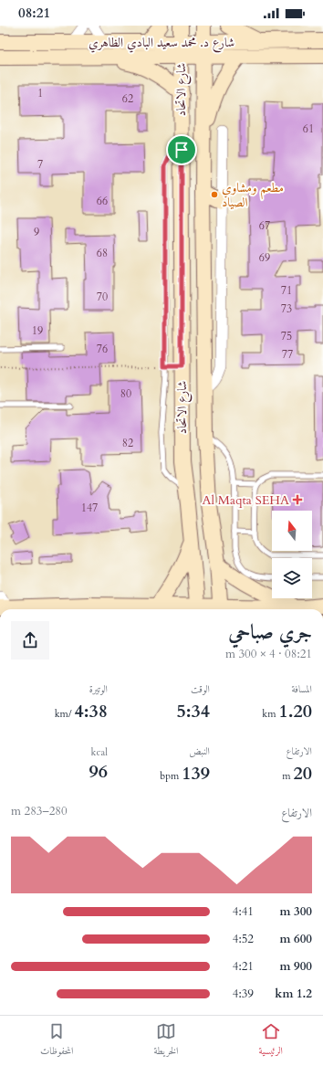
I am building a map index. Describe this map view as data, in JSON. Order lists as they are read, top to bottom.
{
  "streets": {
    "main road": ["شارع د. محمد سعيد البادي الظاهري", "شارع الاتحاد"]
  },
  "crossings": [
    ["شارع د. محمد سعيد البادي الظاهري", "شارع الاتحاد"]
  ],
  "places": {
    "other": ["مطعم ومشاوي الصياد"],
    "health": ["Al Maqta SEHA"]
  },
  "house_numbers": [
    "1",
    "62",
    "61",
    "7",
    "66",
    "67",
    "9",
    "68",
    "69",
    "71",
    "70",
    "73",
    "19",
    "75",
    "76",
    "77",
    "80",
    "82",
    "147"
  ],
  "north": "top",
  "page": {
    "status": "08:21",
    "heading": ["جري صباحي", "08:21 · 4 × 300 m"],
    "stats": [
      ["المسافة", "1.20 km"],
      ["الوقت", "5:34"],
      ["الوتيرة", "4:38 /km"],
      ["الارتفاع", "20 m"],
      ["النبض", "139 bpm"],
      ["kcal", "96"]
    ],
    "chart": ["الارتفاع", "280–283 m"],
    "list": [
      {
        "name": "300 m",
        "note": "4:41"
      },
      {
        "name": "600 m",
        "note": "4:52"
      },
      {
        "name": "900 m",
        "note": "4:21"
      },
      {
        "name": "1.2 km",
        "note": "4:39"
      }
    ],
    "tabs": ["الرئيسية", "الخريطة", "المحفوظات"]
  }
}
